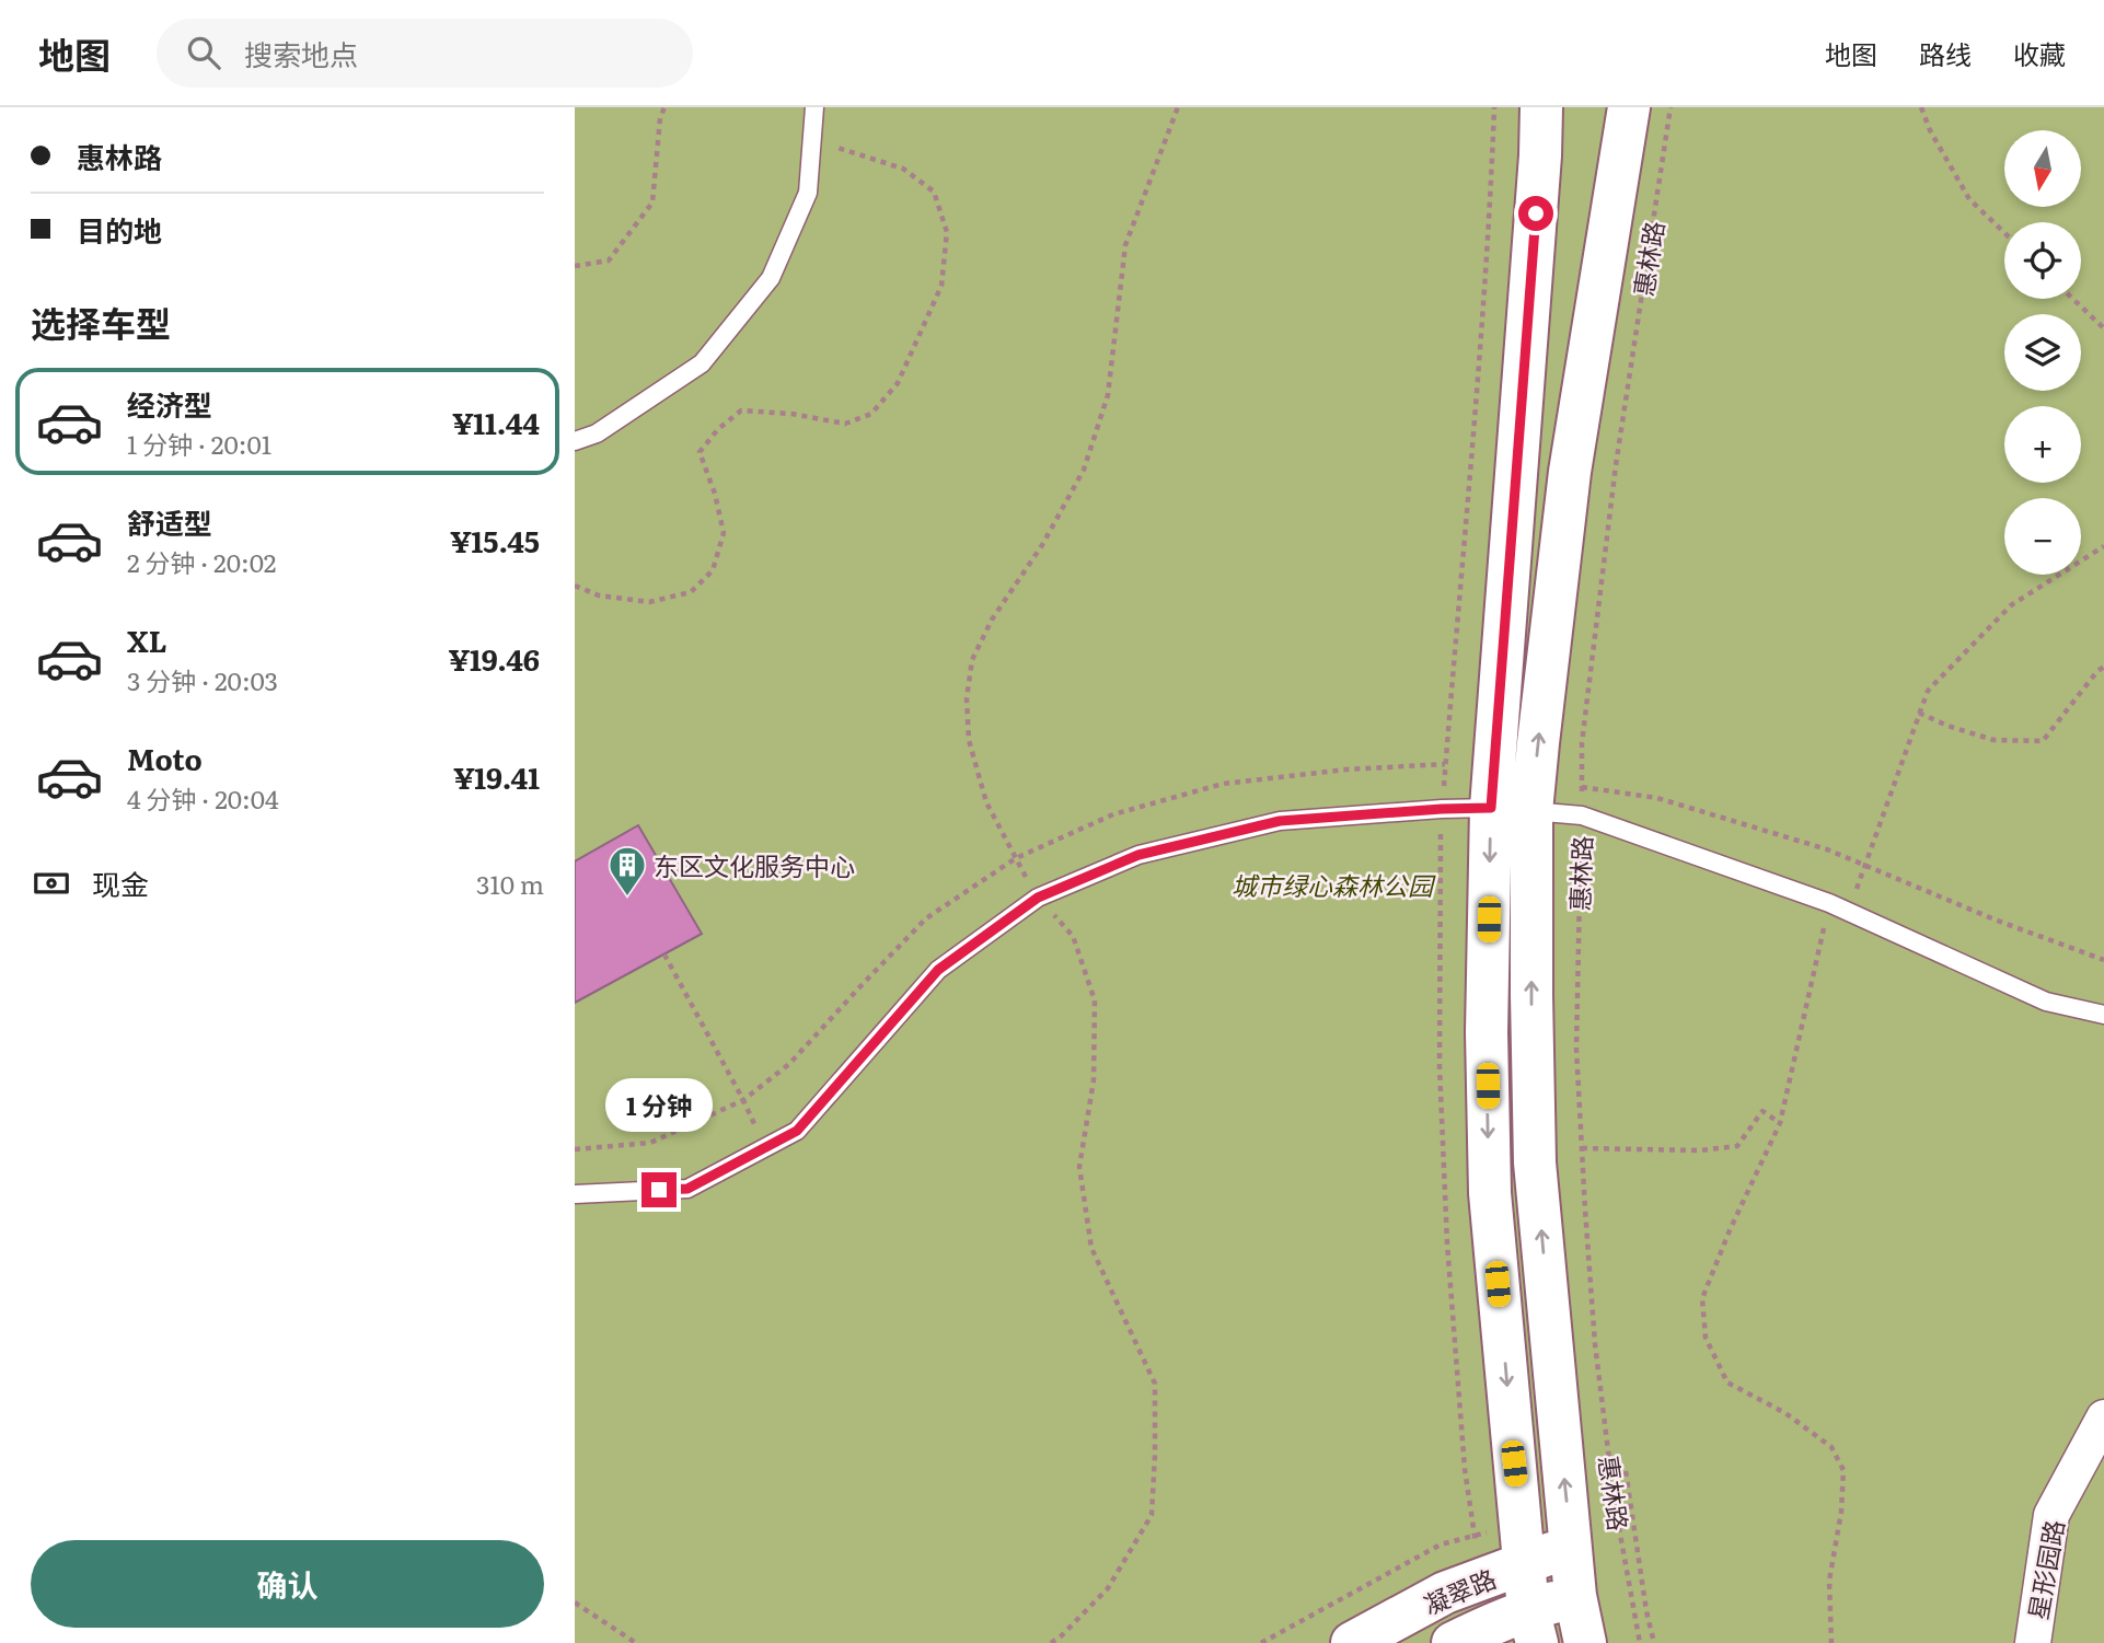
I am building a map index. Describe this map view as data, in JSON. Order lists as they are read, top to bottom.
{
  "streets": {
    "main road": ["惠林路", "凝翠路"],
    "street": ["星形园路"]
  },
  "crossings": [
    ["惠林路", "凝翠路"]
  ],
  "parks": ["城市绿心森林公园"],
  "places": {
    "building": ["东区文化服务中心"]
  },
  "north": "bottom",
  "page": {
    "header": "地图",
    "search": "搜索地点",
    "nav": ["地图", "路线", "收藏"],
    "banner": ["惠林路", "目的地"],
    "map_buttons": ["+", "−"],
    "heading": "选择车型",
    "list": [
      {
        "name": "经济型",
        "note": "1 分钟 · 20:01",
        "value": "¥11.44"
      },
      {
        "name": "舒适型",
        "note": "2 分钟 · 20:02",
        "value": "¥15.45"
      },
      {
        "name": "XL",
        "note": "3 分钟 · 20:03",
        "value": "¥19.46"
      },
      {
        "name": "Moto",
        "note": "4 分钟 · 20:04",
        "value": "¥19.41"
      }
    ],
    "pay": ["现金", "310 m"],
    "bubble": "1 分钟",
    "buttons": "确认"
  }
}
